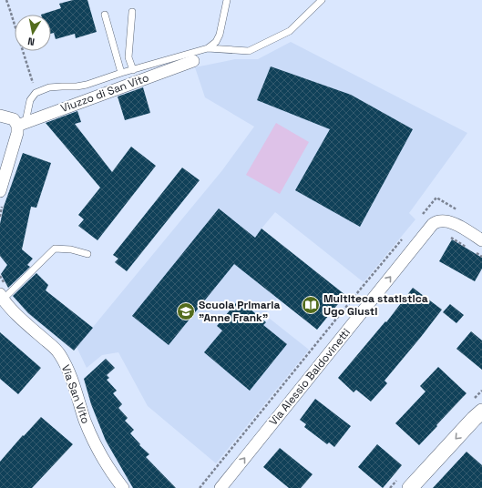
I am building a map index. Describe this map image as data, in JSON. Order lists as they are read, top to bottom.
{
  "streets": {
    "street": ["Viuzzo di San Vito", "Via Alessio Baldovinetti", "Via San Vito"]
  },
  "one_way": ["Via Alessio Baldovinetti"],
  "places": {
    "library": ["Multiteca statistica Ugo Giusti"],
    "school or university": ["Scuola Primaria \"Anne Frank\""]
  },
  "north": "bottom"
}
